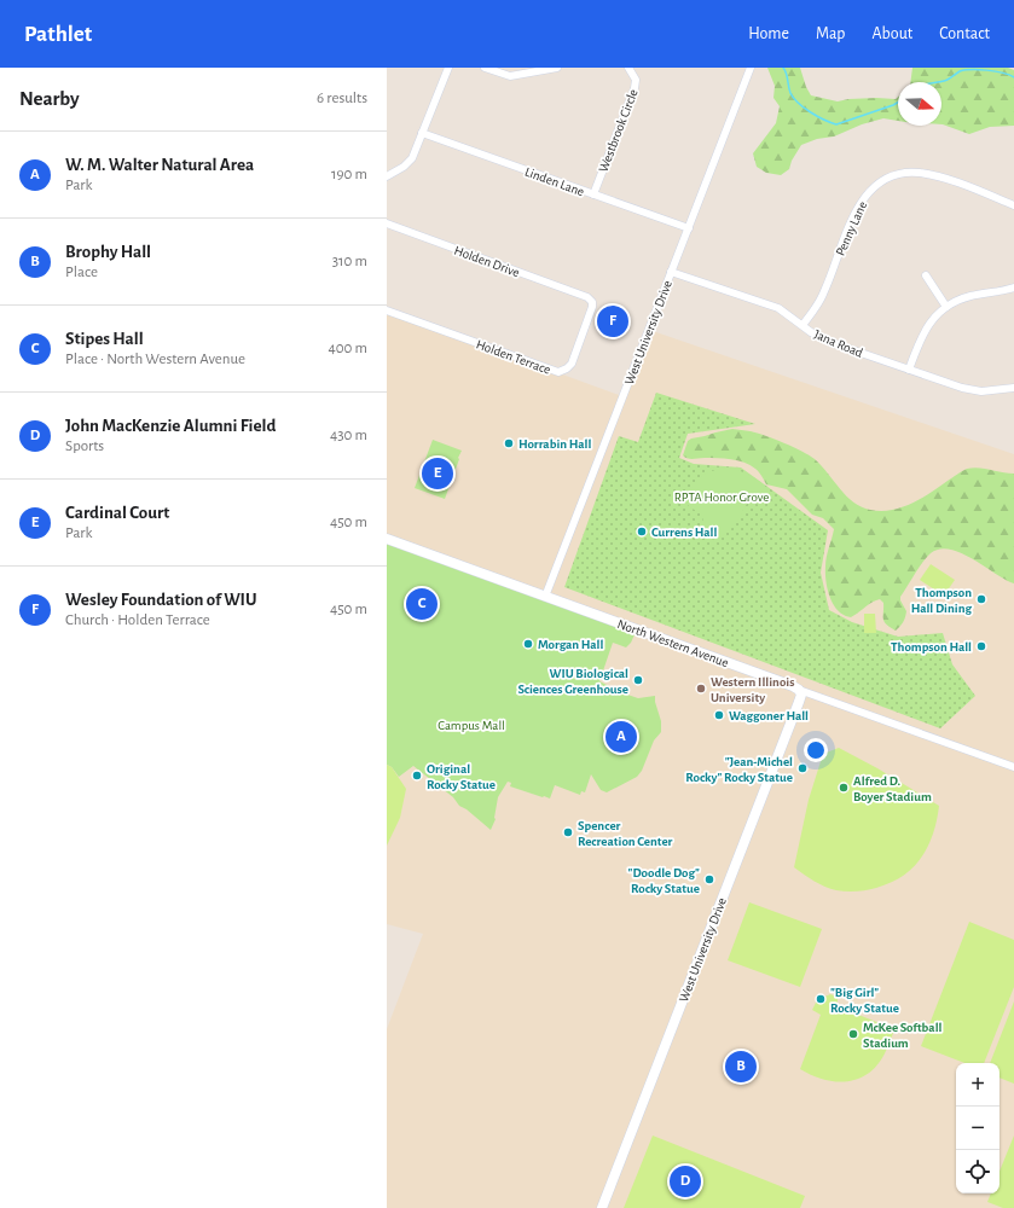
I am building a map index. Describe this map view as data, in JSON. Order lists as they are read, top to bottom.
{
  "streets": {
    "street": [
      "Westbrook Circle",
      "Linden Lane",
      "Penny Lane",
      "Holden Drive",
      "West University Drive",
      "Jana Road",
      "Holden Terrace",
      "North Western Avenue"
    ]
  },
  "crossings": [
    ["Westbrook Circle", "Linden Lane"],
    ["Linden Lane", "West University Drive"],
    ["Penny Lane", "Jana Road"],
    ["Holden Drive", "Holden Terrace"],
    ["West University Drive", "Jana Road"],
    ["West University Drive", "North Western Avenue"]
  ],
  "parks": ["RPTA Honor Grove", "Campus Mall"],
  "places": [
    "Horrabin Hall",
    "Currens Hall",
    "Thompson Hall Dining",
    "Morgan Hall",
    "Thompson Hall",
    "WIU Biological Sciences Greenhouse",
    "Western Illinois University",
    "Waggoner Hall",
    "\"Jean-Michel Rocky\" Rocky Statue",
    "Original Rocky Statue",
    "Alfred D. Boyer Stadium",
    "Spencer Recreation Center",
    "\"Doodle Dog\" Rocky Statue",
    "\"Big Girl\" Rocky Statue",
    "McKee Softball Stadium"
  ],
  "north": "right",
  "page": {
    "header": "Pathlet",
    "nav": [
      "Home",
      "Map",
      "About",
      "Contact"
    ],
    "heading": ["Nearby", "6 results"],
    "list": [
      {
        "mark": "A",
        "name": "W. M. Walter Natural Area",
        "note": "Park",
        "value": "190 m"
      },
      {
        "mark": "B",
        "name": "Brophy Hall",
        "note": "Place",
        "value": "310 m"
      },
      {
        "mark": "C",
        "name": "Stipes Hall",
        "note": "Place · North Western Avenue",
        "value": "400 m"
      },
      {
        "mark": "D",
        "name": "John MacKenzie Alumni Field",
        "note": "Sports",
        "value": "430 m"
      },
      {
        "mark": "E",
        "name": "Cardinal Court",
        "note": "Park",
        "value": "450 m"
      },
      {
        "mark": "F",
        "name": "Wesley Foundation of WIU",
        "note": "Church · Holden Terrace",
        "value": "450 m"
      }
    ],
    "pins": [
      "F",
      "E",
      "C",
      "A",
      "B",
      "D"
    ],
    "map_buttons": ["+", "−"]
  }
}
